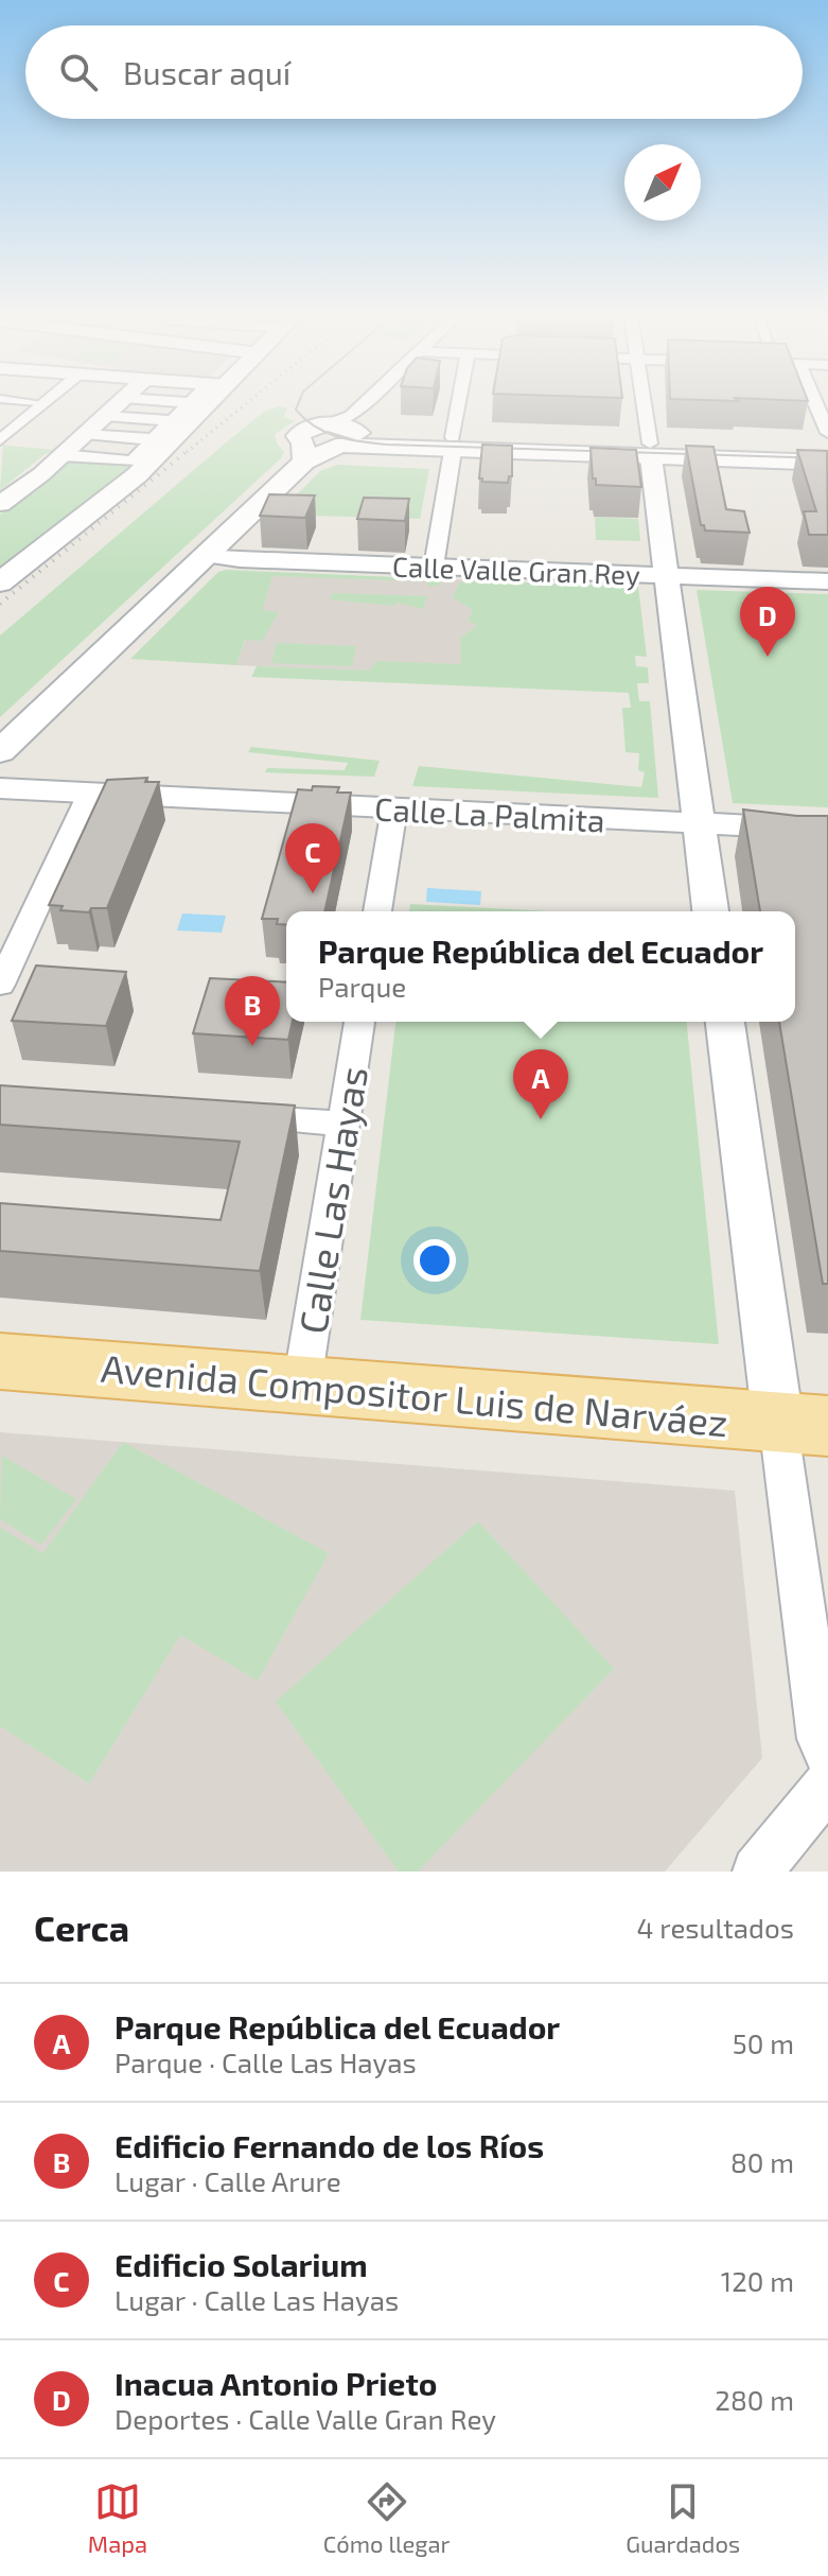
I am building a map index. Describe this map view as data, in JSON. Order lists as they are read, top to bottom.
{
  "streets": {
    "main road": ["Avenida Compositor Luis de Narváez"],
    "street": ["Calle Valle Gran Rey", "Calle La Palmita", "Calle Las Hayas"]
  },
  "crossings": [
    ["Calle Las Hayas", "Avenida Compositor Luis de Narváez"]
  ],
  "north": "top right",
  "page": {
    "search": "Buscar aquí",
    "pins": [
      "D",
      "C",
      "B",
      "A"
    ],
    "popup": ["Parque República del Ecuador", "Parque"],
    "heading": ["Cerca", "4 resultados"],
    "list": [
      {
        "mark": "A",
        "name": "Parque República del Ecuador",
        "note": "Parque · Calle Las Hayas",
        "value": "50 m"
      },
      {
        "mark": "B",
        "name": "Edificio Fernando de los Ríos",
        "note": "Lugar · Calle Arure",
        "value": "80 m"
      },
      {
        "mark": "C",
        "name": "Edificio Solarium",
        "note": "Lugar · Calle Las Hayas",
        "value": "120 m"
      },
      {
        "mark": "D",
        "name": "Inacua Antonio Prieto",
        "note": "Deportes · Calle Valle Gran Rey",
        "value": "280 m"
      }
    ],
    "nav": ["Mapa", "Cómo llegar", "Guardados"]
  }
}
